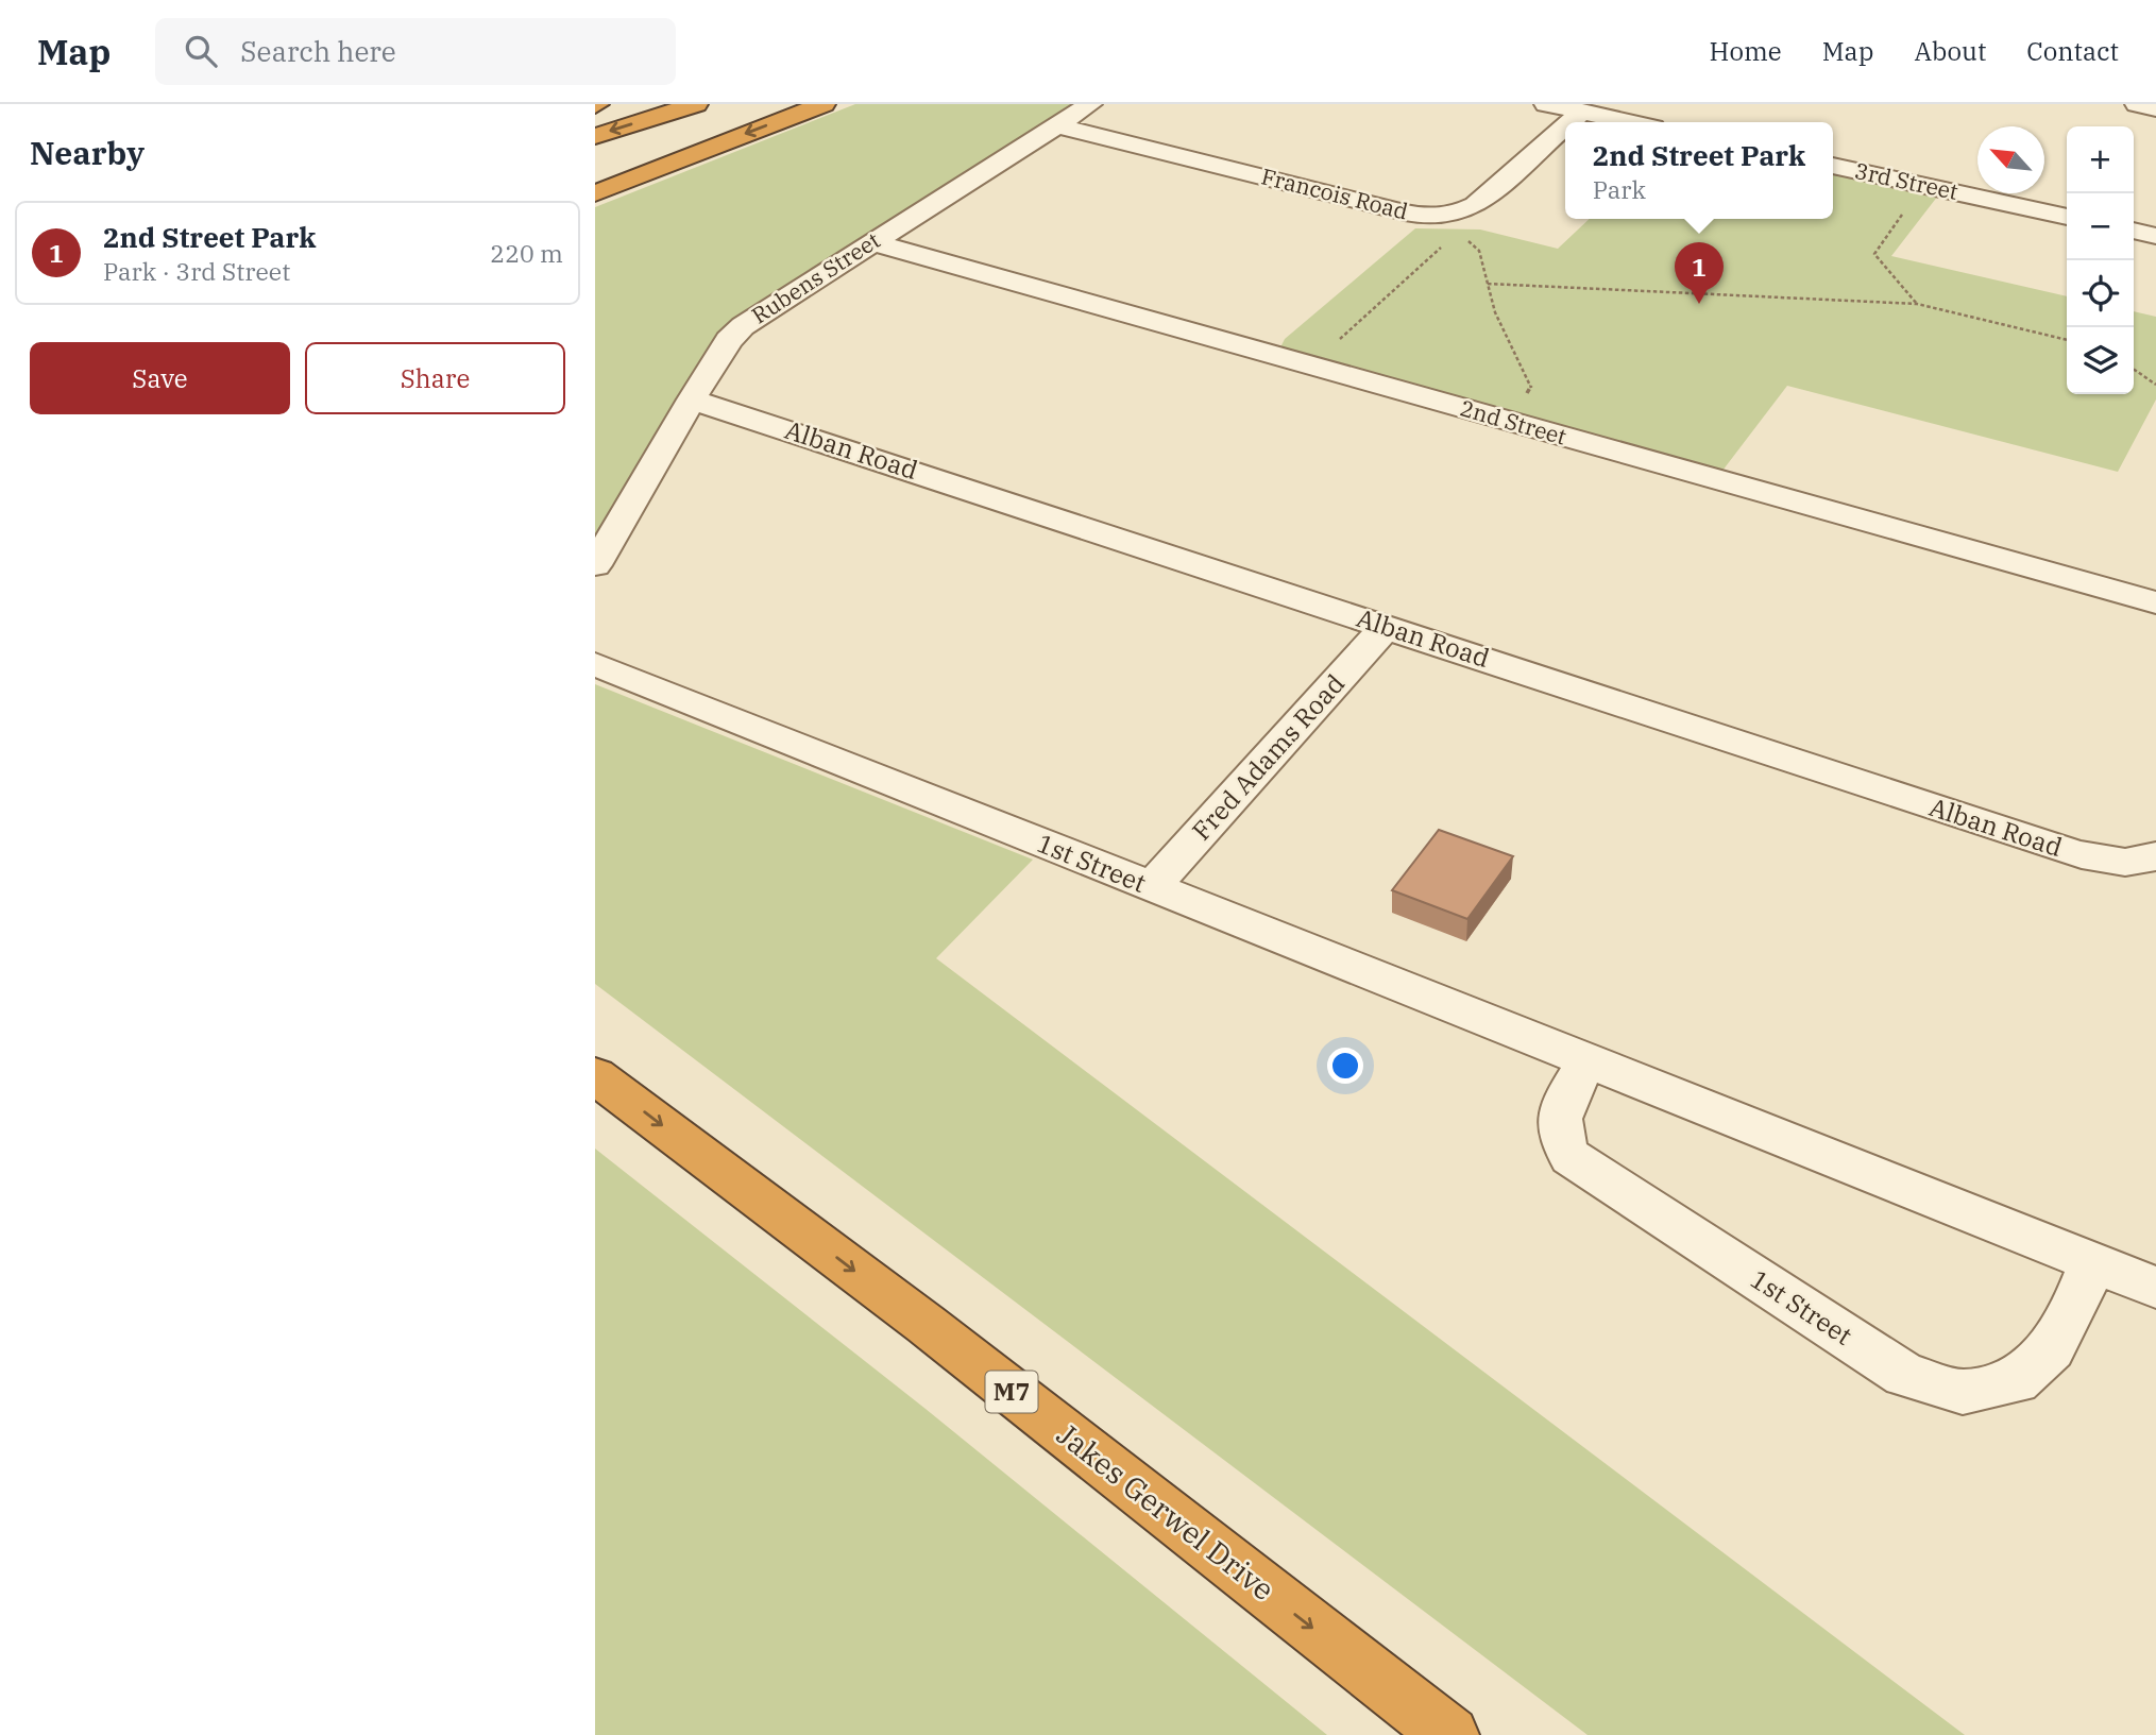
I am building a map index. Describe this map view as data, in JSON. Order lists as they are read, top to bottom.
{
  "streets": {
    "highway": ["M7", "Jakes Gerwel Drive"],
    "street": [
      "3rd Street",
      "Francois Road",
      "Rubens Street",
      "2nd Street",
      "Alban Road",
      "Fred Adams Road",
      "1st Street"
    ]
  },
  "crossings": [
    ["Francois Road", "Rubens Street"],
    ["Rubens Street", "2nd Street"],
    ["Rubens Street", "Alban Road"],
    ["Alban Road", "Fred Adams Road"],
    ["Fred Adams Road", "1st Street"]
  ],
  "one_way": ["Jakes Gerwel Drive"],
  "north": "top left",
  "page": {
    "header": "Map",
    "search": "Search here",
    "nav": [
      "Home",
      "Map",
      "About",
      "Contact"
    ],
    "heading": "Nearby",
    "popup": ["2nd Street Park", "Park"],
    "map_buttons": ["+", "−"],
    "list": [
      {
        "mark": "1",
        "name": "2nd Street Park",
        "note": "Park · 3rd Street",
        "value": "220 m"
      }
    ],
    "pins": "1",
    "buttons": ["Save", "Share"]
  }
}
